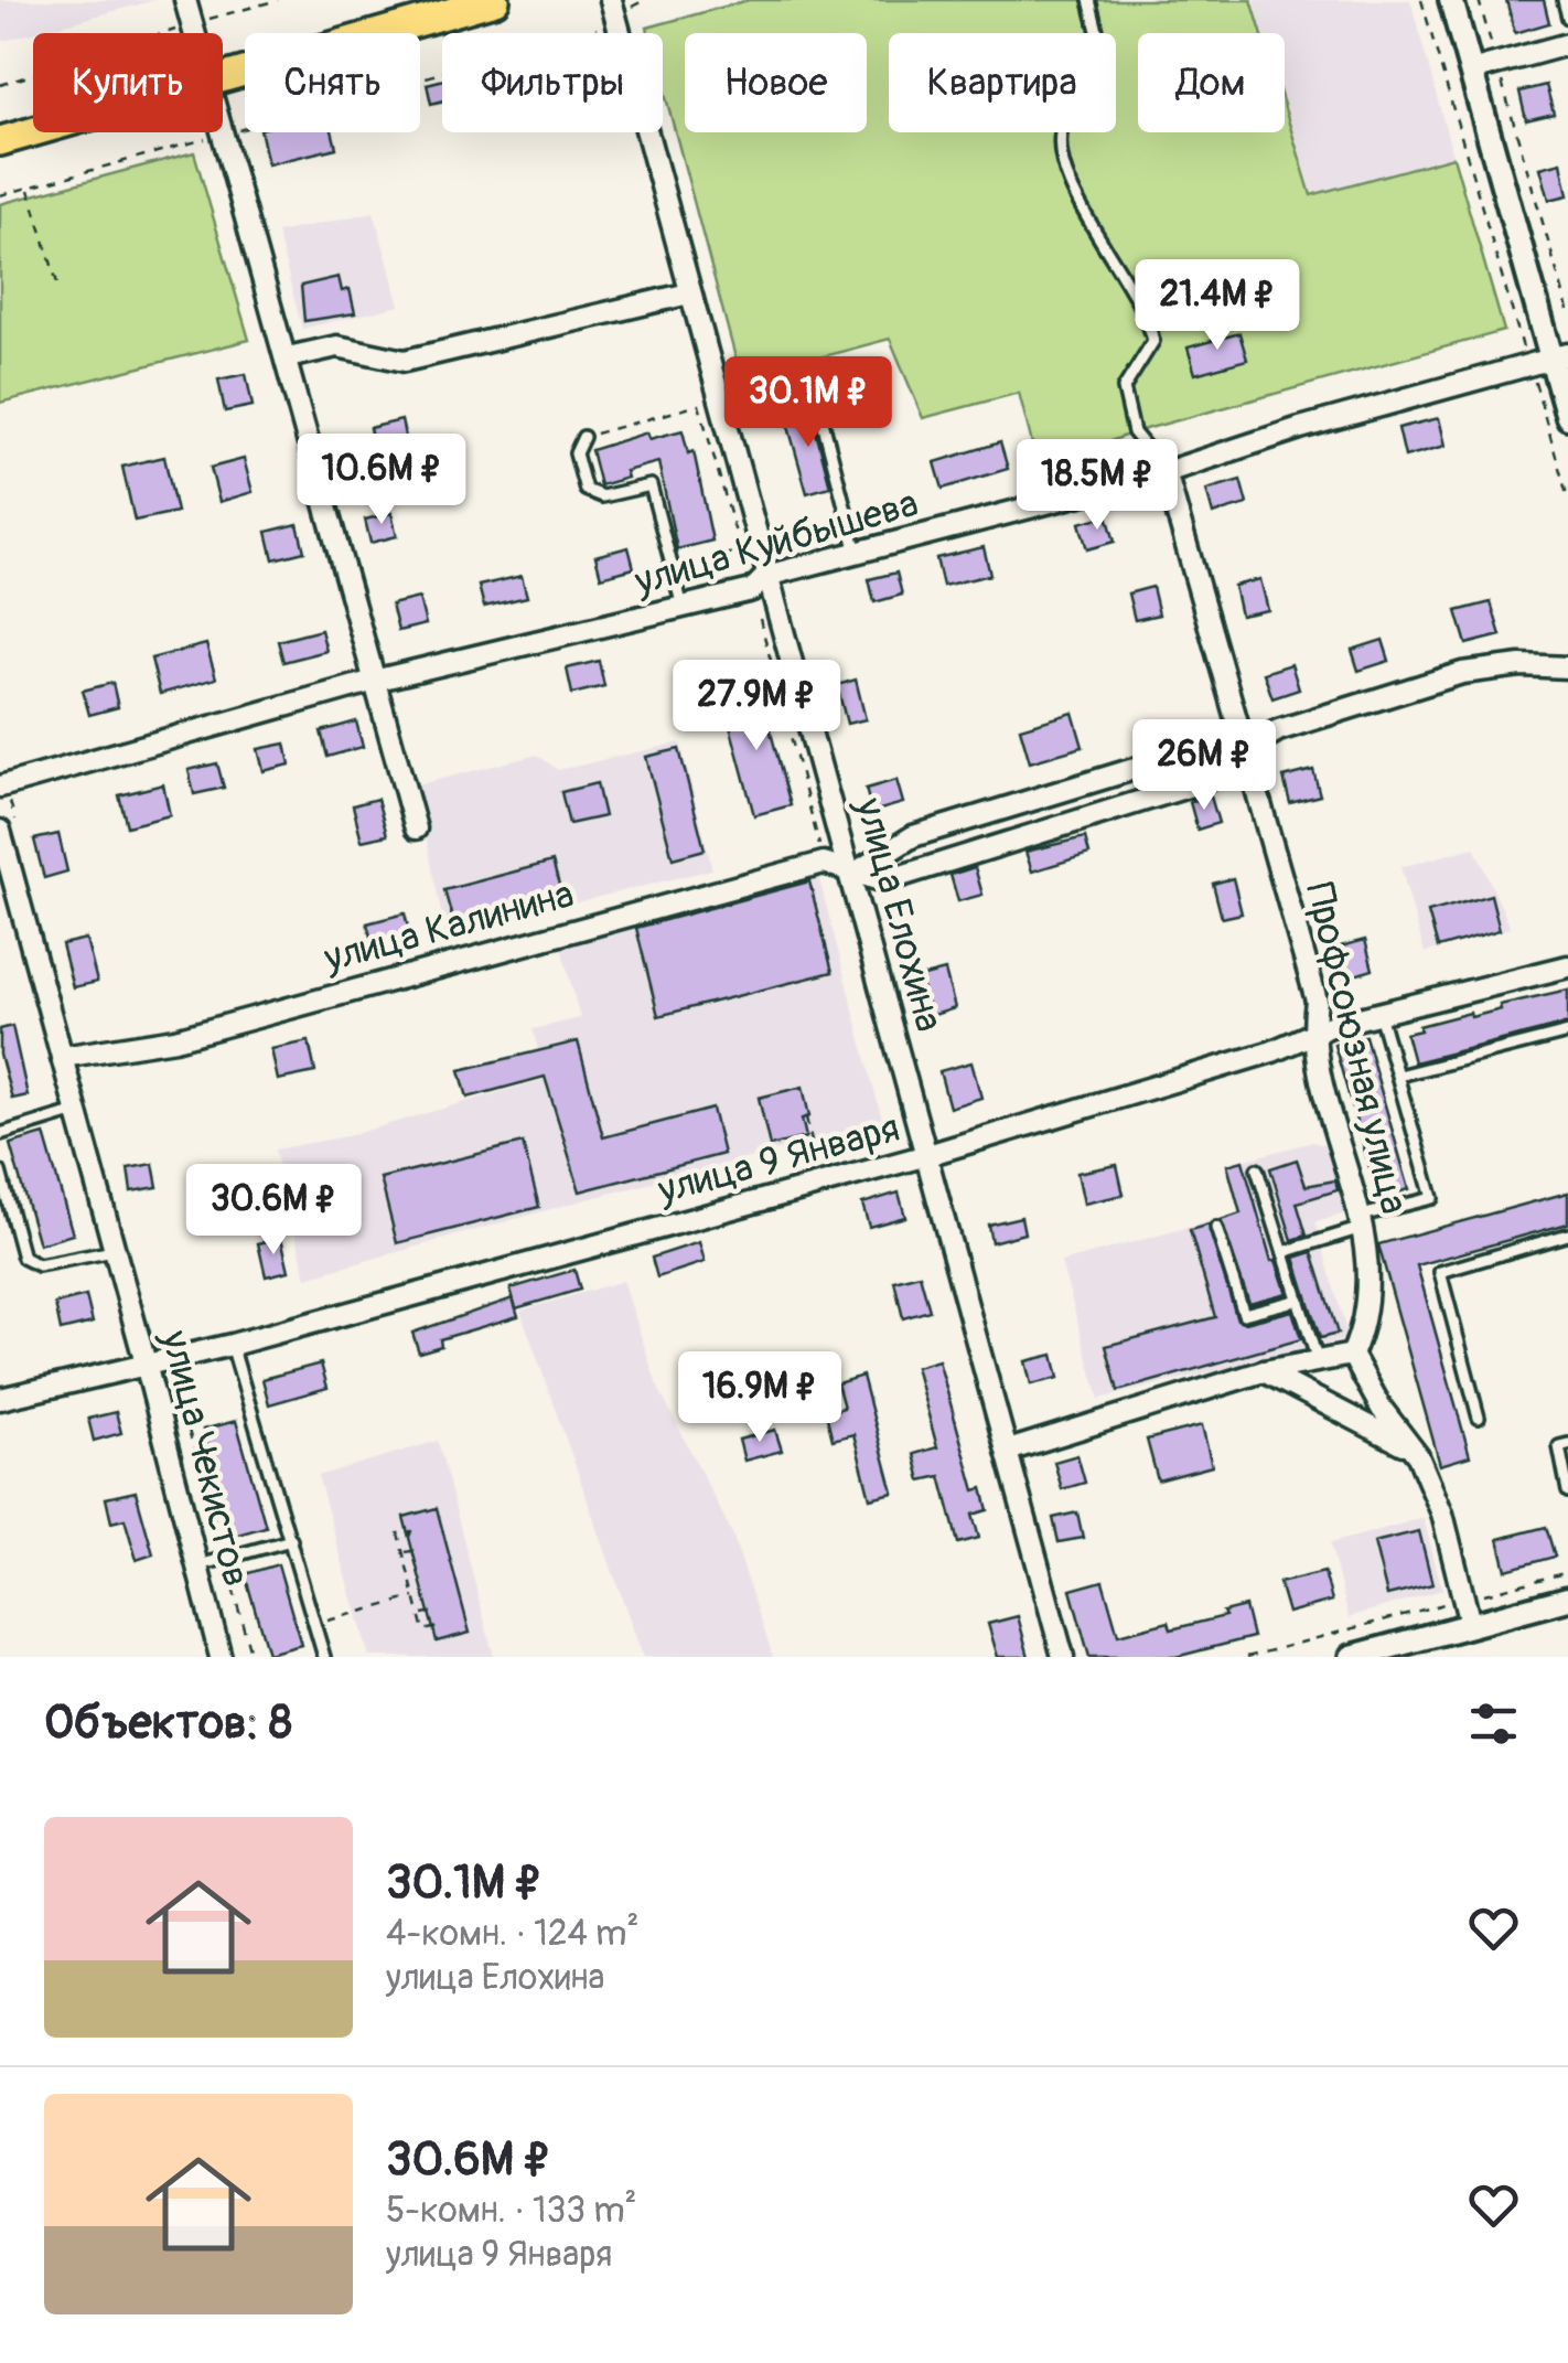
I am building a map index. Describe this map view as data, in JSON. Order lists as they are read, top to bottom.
{
  "streets": {
    "street": [
      "улица Куйбышева",
      "улица Елохина",
      "улица Калинина",
      "Профсоюзная улица",
      "улица 9 Января",
      "улица Чекистов"
    ]
  },
  "crossings": [
    ["улица Куйбышева", "улица Елохина"],
    ["улица Куйбышева", "Профсоюзная улица"],
    ["улица Елохина", "улица 9 Января"],
    ["улица Калинина", "улица Чекистов"],
    ["Профсоюзная улица", "улица 9 Января"],
    ["улица 9 Января", "улица Чекистов"]
  ],
  "page": {
    "chip": [
      "Купить",
      "Снять",
      "Фильтры",
      "Новое",
      "Квартира",
      "Дом"
    ],
    "price": [
      "21.4M ₽",
      "30.1M ₽",
      "10.6M ₽",
      "18.5M ₽",
      "27.9M ₽",
      "26M ₽",
      "30.6M ₽",
      "16.9M ₽"
    ],
    "heading": "Объектов: 8",
    "list": [
      {
        "name": "30.1M ₽",
        "note": "4-комн. · 124 m² · улица Елохина"
      },
      {
        "name": "30.6M ₽",
        "note": "5-комн. · 133 m² · улица 9 Января"
      }
    ]
  }
}
